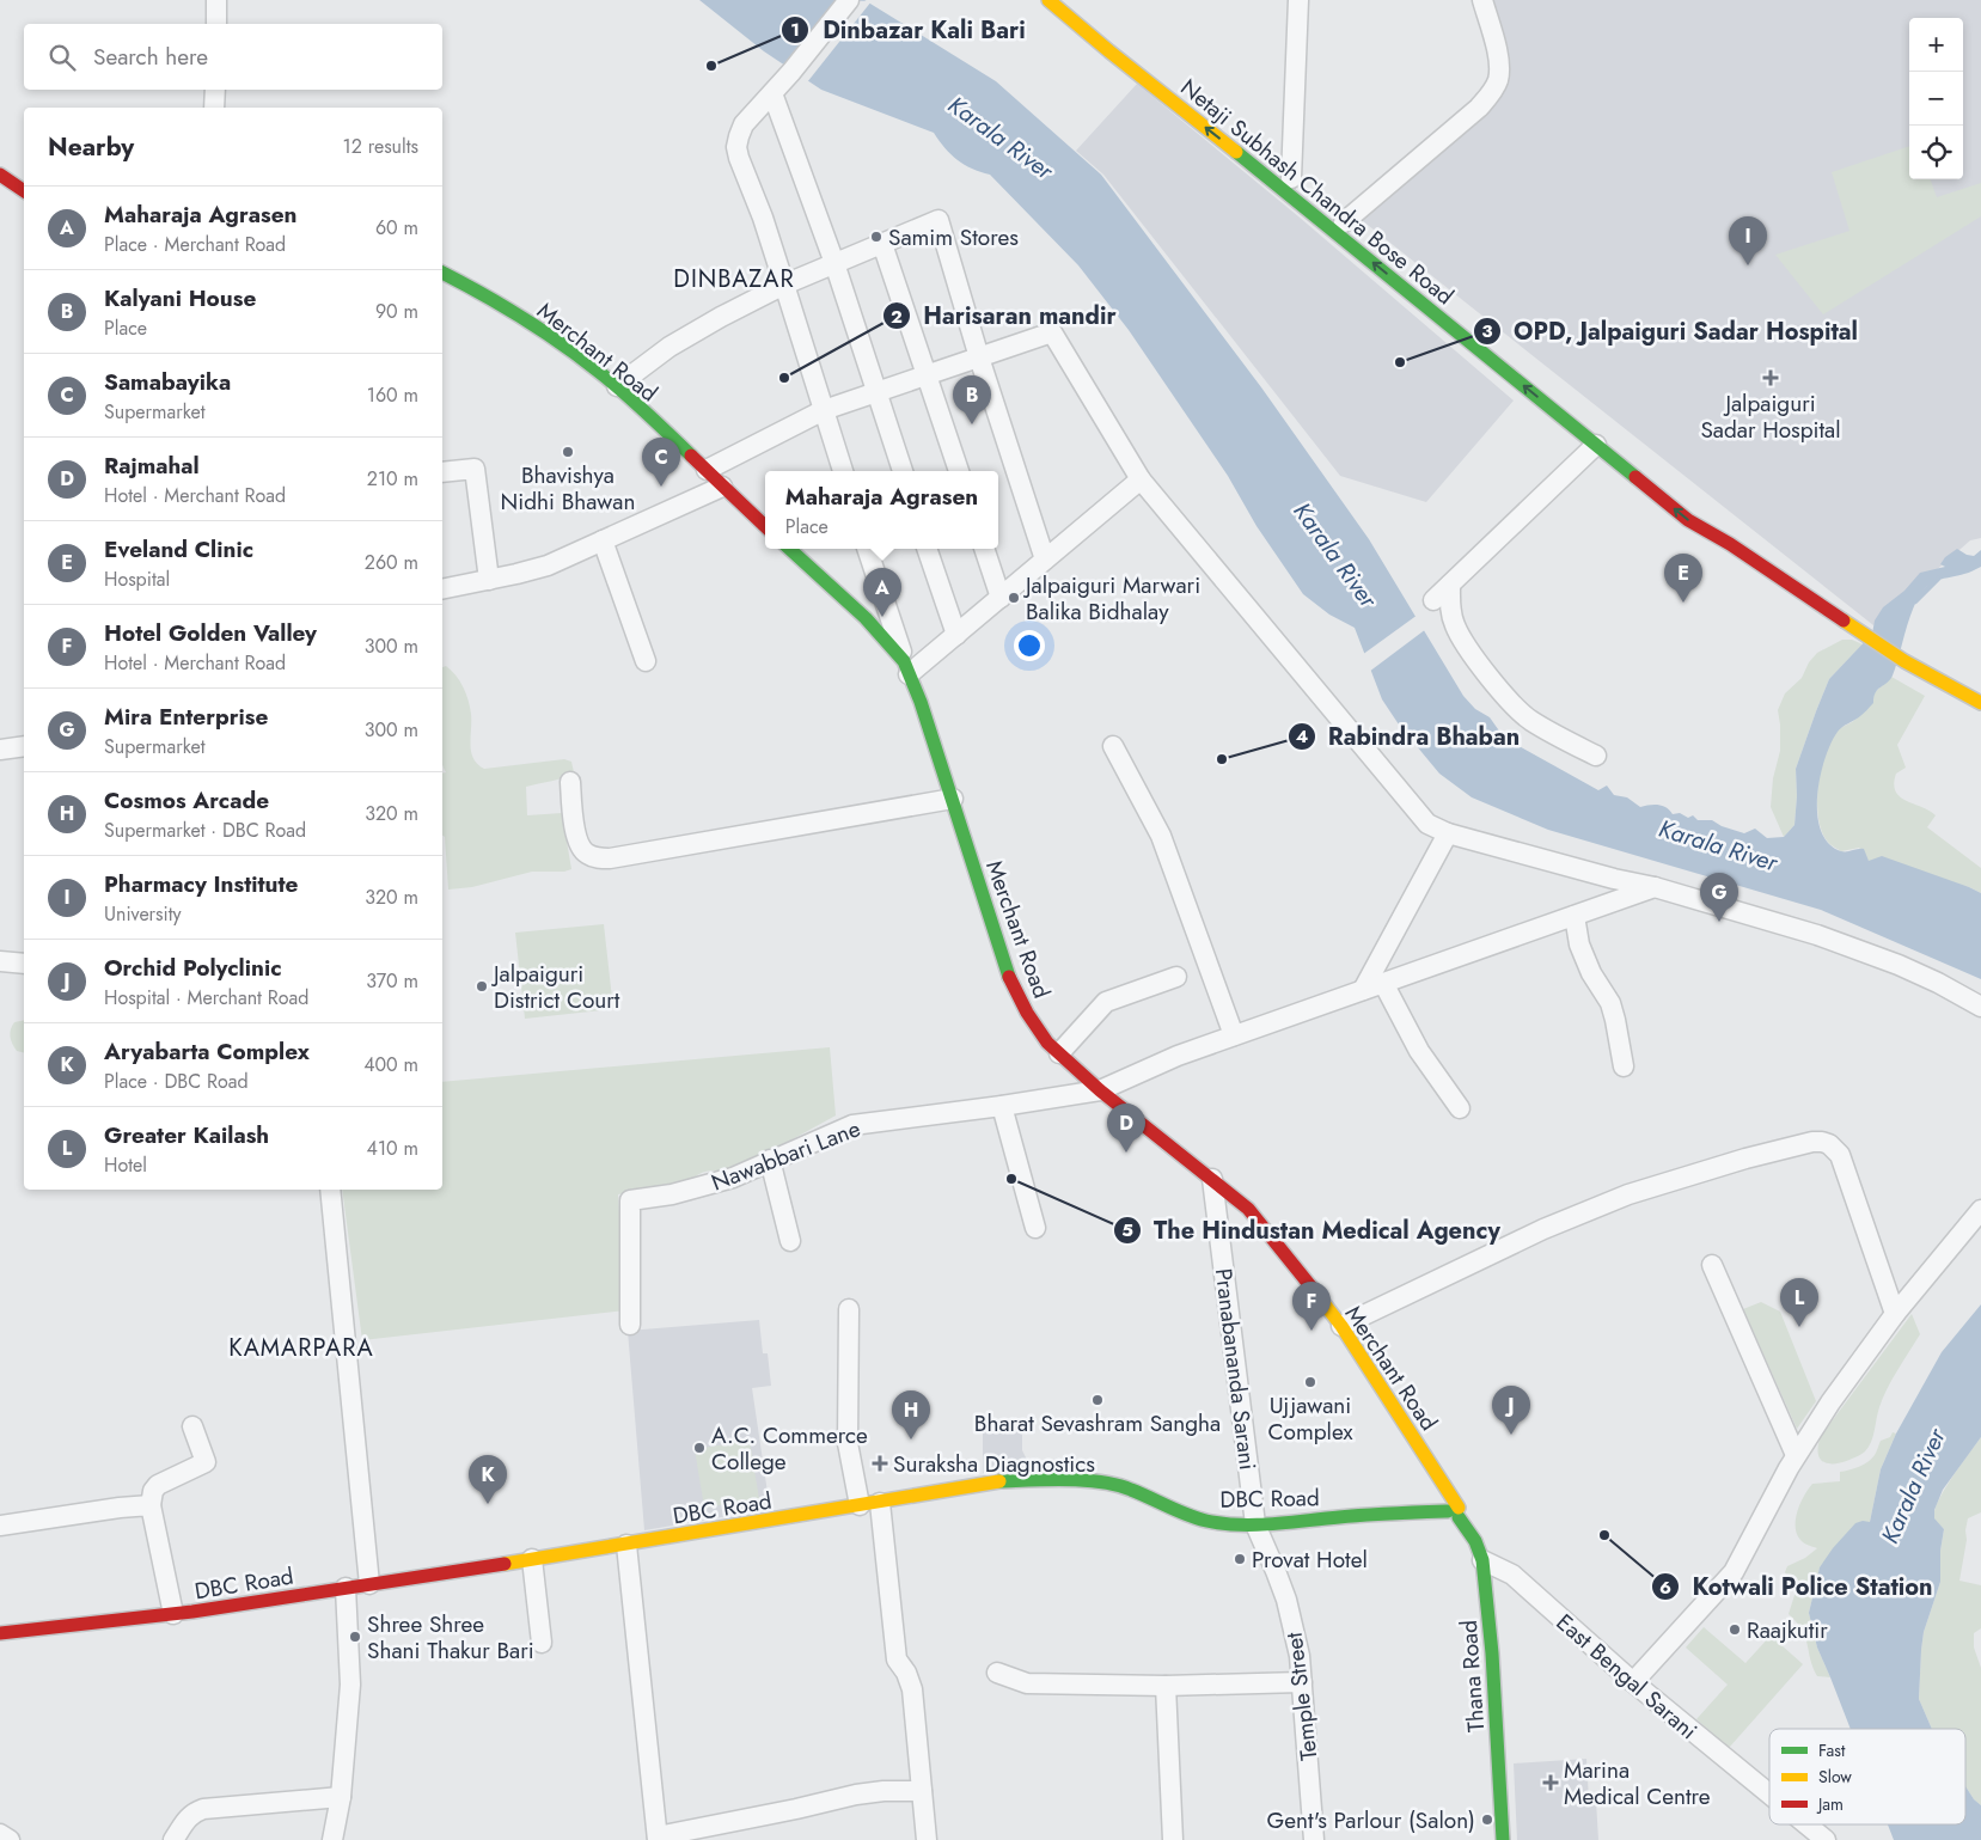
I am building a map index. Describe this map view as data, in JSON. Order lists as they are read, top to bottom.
{
  "streets": {
    "street": [
      "Netaji Subhash Chandra Bose Road",
      "Merchant Road",
      "Nawabbari Lane",
      "Pranabananda Sarani",
      "DBC Road",
      "Thana Road",
      "East Bengal Sarani",
      "Temple Street"
    ]
  },
  "crossings": [
    ["Merchant Road", "Nawabbari Lane"],
    ["Merchant Road", "Pranabananda Sarani"],
    ["Merchant Road", "DBC Road"],
    ["Merchant Road", "Thana Road"],
    ["Pranabananda Sarani", "DBC Road"],
    ["Pranabananda Sarani", "Temple Street"],
    ["DBC Road", "Thana Road"],
    ["DBC Road", "Temple Street"],
    ["Thana Road", "East Bengal Sarani"]
  ],
  "districts": ["DINBAZAR", "KAMARPARA"],
  "water": ["Karala River"],
  "places": {
    "other": [
      "Dinbazar Kali Bari",
      "Samim Stores",
      "OPD, Jalpaiguri Sadar Hospital",
      "Harisaran mandir",
      "Bhavishya Nidhi Bhawan",
      "Jalpaiguri Marwari Balika Bidhalay",
      "Rabindra Bhaban",
      "Jalpaiguri District Court",
      "The Hindustan Medical Agency",
      "Ujjawani Complex",
      "Bharat Sevashram Sangha",
      "A.C. Commerce College",
      "Kotwali Police Station",
      "Provat Hotel",
      "Raajkutir",
      "Shree Shree Shani Thakur Bari",
      "Gent's Parlour (Salon)"
    ],
    "health": ["Jalpaiguri Sadar Hospital", "Suraksha Diagnostics", "Marina Medical Centre"]
  },
  "legend": ["Fast", "Slow", "Jam"],
  "page": {
    "map_buttons": ["+", "−"],
    "search": "Search here",
    "heading": ["Nearby", "12 results"],
    "list": [
      {
        "mark": "A",
        "name": "Maharaja Agrasen",
        "note": "Place · Merchant Road",
        "value": "60 m"
      },
      {
        "mark": "B",
        "name": "Kalyani House",
        "note": "Place",
        "value": "90 m"
      },
      {
        "mark": "C",
        "name": "Samabayika",
        "note": "Supermarket",
        "value": "160 m"
      },
      {
        "mark": "D",
        "name": "Rajmahal",
        "note": "Hotel · Merchant Road",
        "value": "210 m"
      },
      {
        "mark": "E",
        "name": "Eveland Clinic",
        "note": "Hospital",
        "value": "260 m"
      },
      {
        "mark": "F",
        "name": "Hotel Golden Valley",
        "note": "Hotel · Merchant Road",
        "value": "300 m"
      },
      {
        "mark": "G",
        "name": "Mira Enterprise",
        "note": "Supermarket",
        "value": "300 m"
      },
      {
        "mark": "H",
        "name": "Cosmos Arcade",
        "note": "Supermarket · DBC Road",
        "value": "320 m"
      },
      {
        "mark": "I",
        "name": "Pharmacy Institute",
        "note": "University",
        "value": "320 m"
      },
      {
        "mark": "J",
        "name": "Orchid Polyclinic",
        "note": "Hospital · Merchant Road",
        "value": "370 m"
      },
      {
        "mark": "K",
        "name": "Aryabarta Complex",
        "note": "Place · DBC Road",
        "value": "400 m"
      },
      {
        "mark": "L",
        "name": "Greater Kailash",
        "note": "Hotel",
        "value": "410 m"
      }
    ],
    "pins": [
      "I",
      "B",
      "C",
      "E",
      "A",
      "G",
      "D",
      "L",
      "F",
      "J",
      "H",
      "K"
    ],
    "popup": ["Maharaja Agrasen", "Place"]
  }
}
